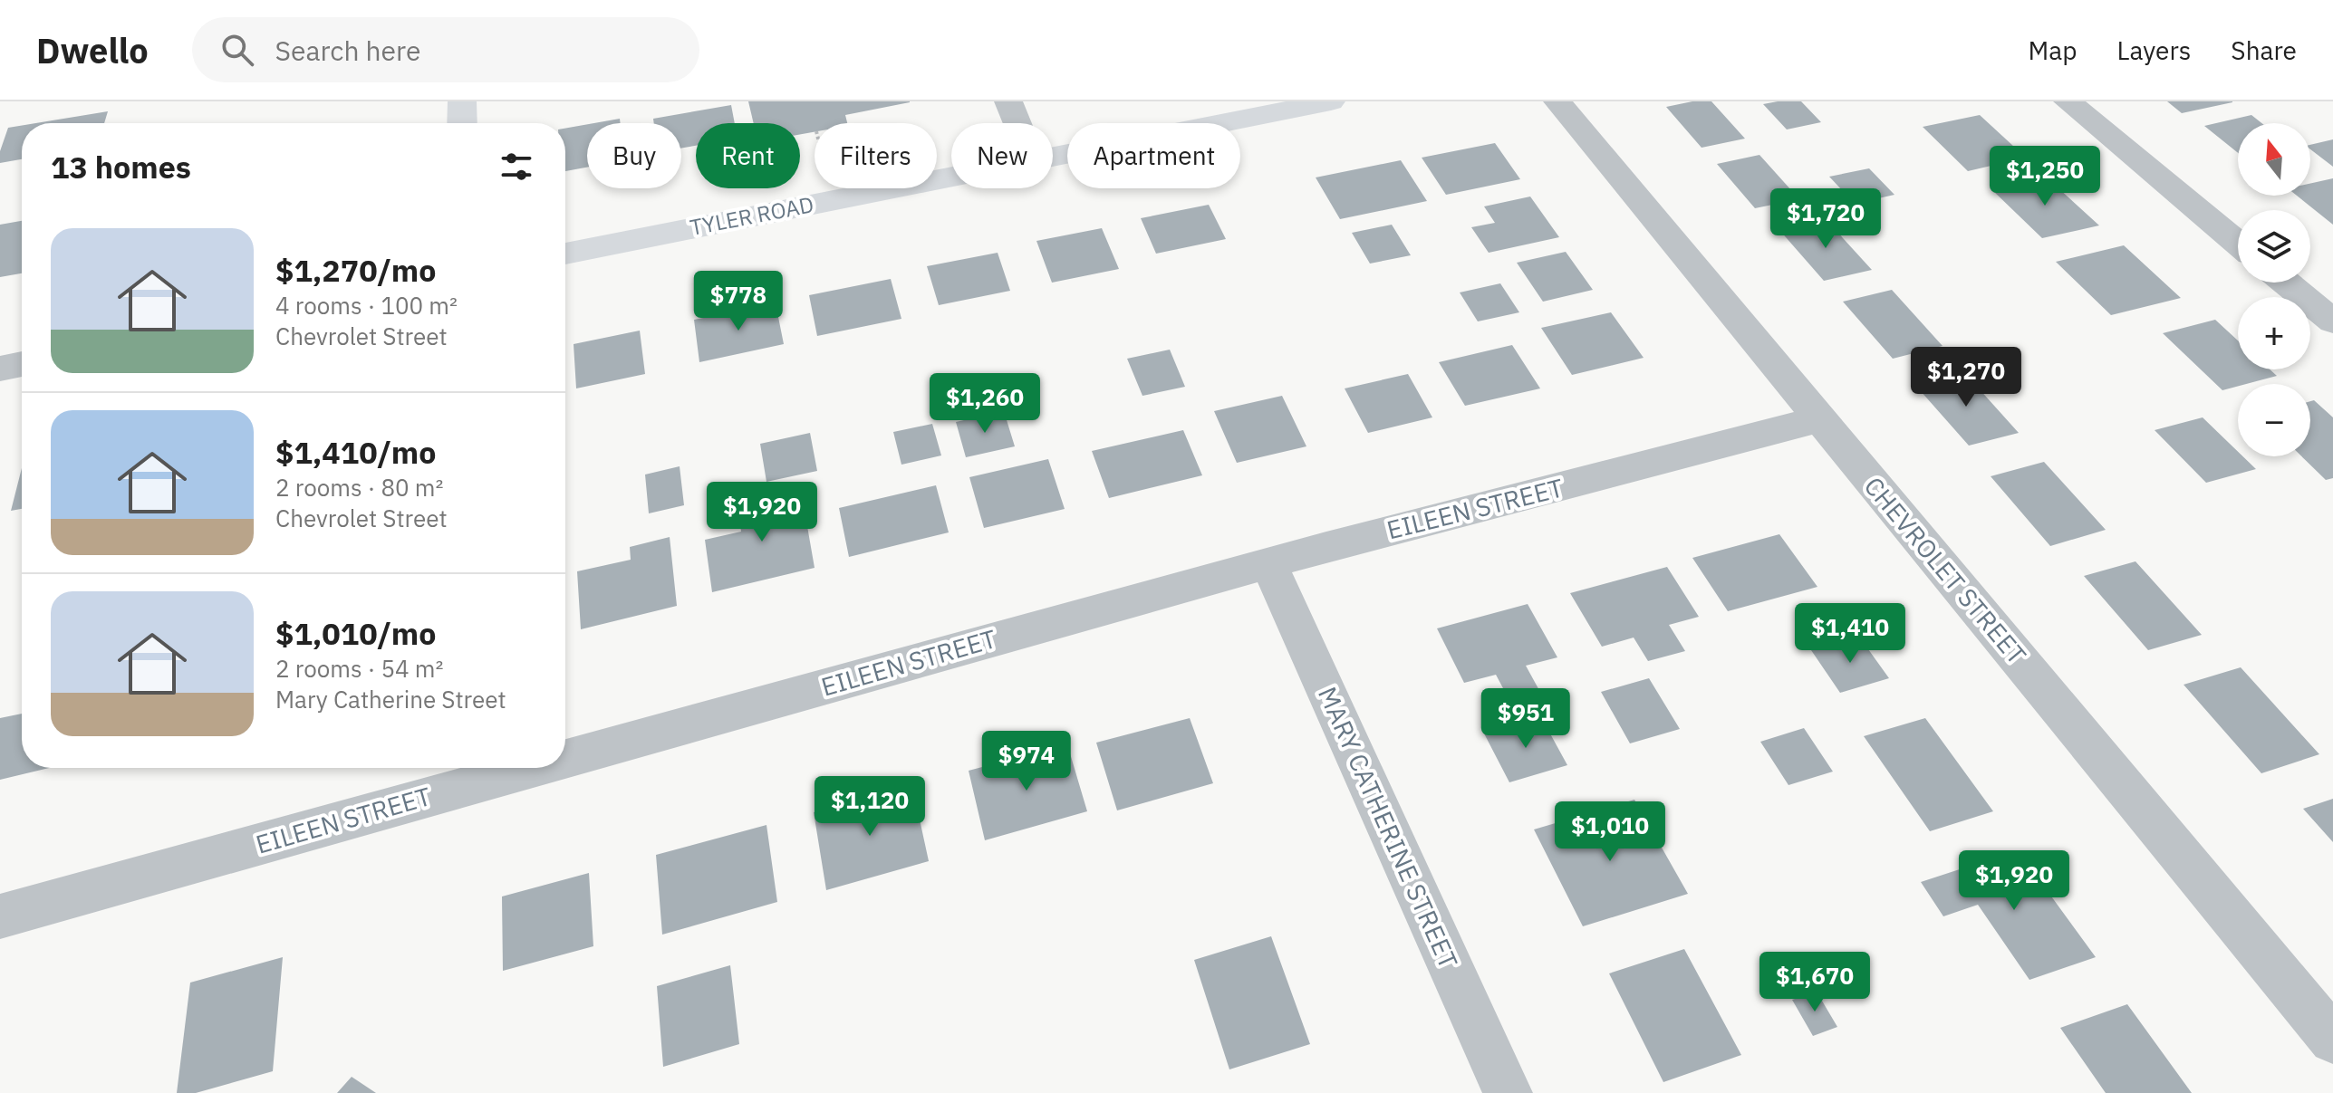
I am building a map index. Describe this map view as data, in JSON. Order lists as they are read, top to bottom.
{
  "streets": {
    "street": [
      "TYLER ROAD",
      "EILEEN STREET",
      "CHEVROLET STREET",
      "MARY CATHERINE STREET"
    ]
  },
  "crossings": [
    ["EILEEN STREET", "CHEVROLET STREET"],
    ["EILEEN STREET", "MARY CATHERINE STREET"]
  ],
  "north": "top",
  "page": {
    "header": "Dwello",
    "search": "Search here",
    "nav": ["Map", "Layers", "Share"],
    "map_buttons": ["+", "−"],
    "chip": [
      "Buy",
      "Rent",
      "Filters",
      "New",
      "Apartment"
    ],
    "heading": "13 homes",
    "price": [
      "$1,250",
      "$1,720",
      "$778",
      "$1,270",
      "$1,260",
      "$1,920",
      "$1,410",
      "$951",
      "$974",
      "$1,120",
      "$1,010",
      "$1,920",
      "$1,670"
    ],
    "list": [
      {
        "name": "$1,270/mo",
        "note": "4 rooms · 100 m² · Chevrolet Street"
      },
      {
        "name": "$1,410/mo",
        "note": "2 rooms · 80 m² · Chevrolet Street"
      },
      {
        "name": "$1,010/mo",
        "note": "2 rooms · 54 m² · Mary Catherine Street"
      }
    ]
  }
}
